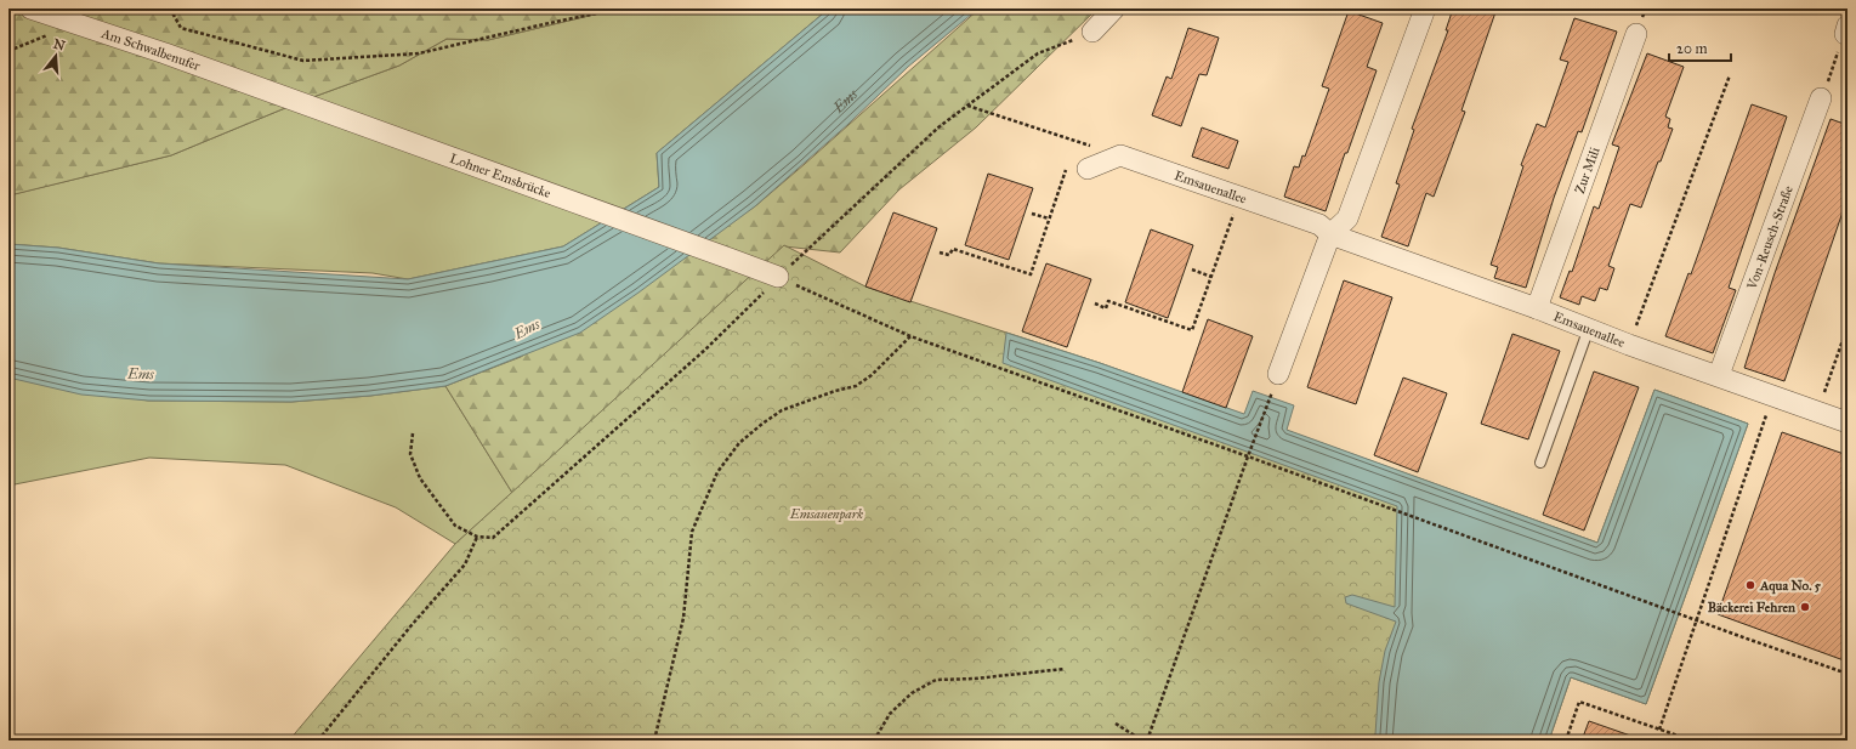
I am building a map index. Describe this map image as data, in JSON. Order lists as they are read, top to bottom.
{
  "streets": {
    "street": [
      "Am Schwalbenufer",
      "Zur Mili",
      "Lohner Emsbrücke",
      "Emsauenallee",
      "Von-Reusch-Straße"
    ]
  },
  "crossings": [
    ["Am Schwalbenufer", "Lohner Emsbrücke"],
    ["Zur Mili", "Emsauenallee"],
    ["Emsauenallee", "Von-Reusch-Straße"]
  ],
  "water": ["Ems"],
  "parks": ["Emsauenpark"],
  "places": ["Aqua No. 5", "Bäckerei Fehren"],
  "scale_bar": "20 m",
  "north": "top"
}
